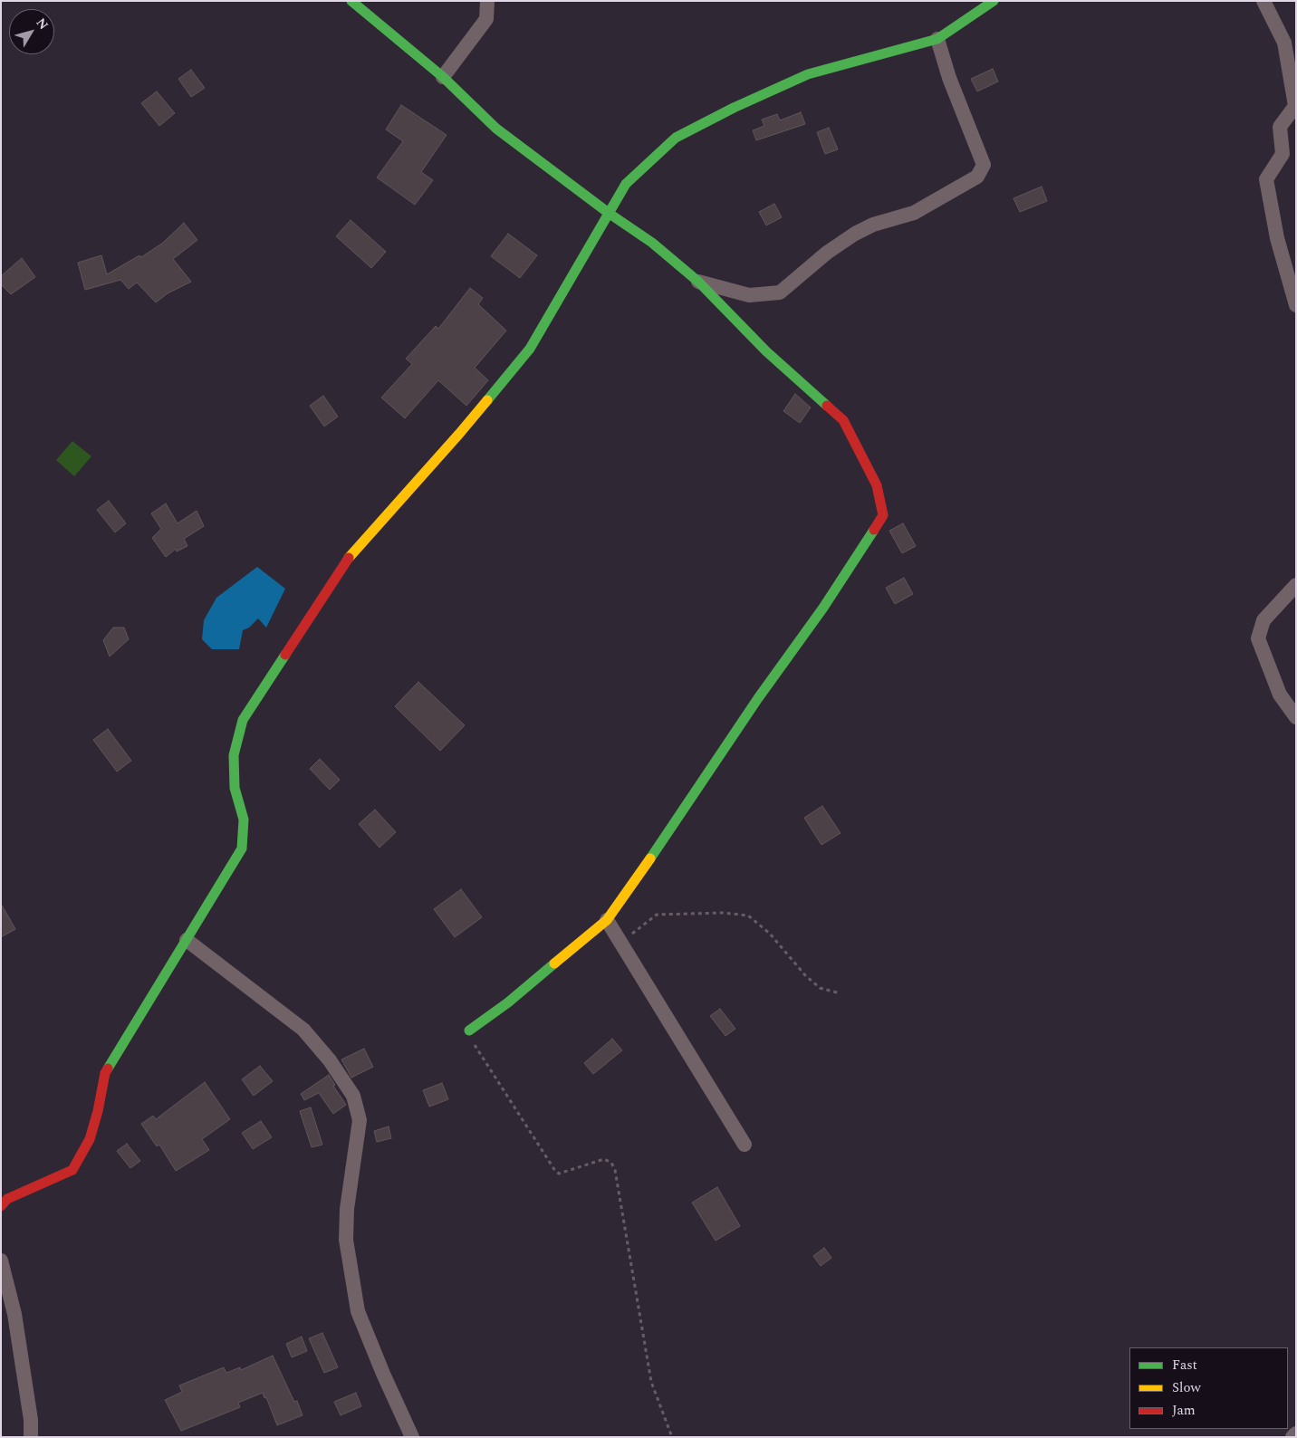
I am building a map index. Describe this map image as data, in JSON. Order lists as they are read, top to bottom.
{
  "legend": ["Fast", "Slow", "Jam"],
  "north": "top right"
}
